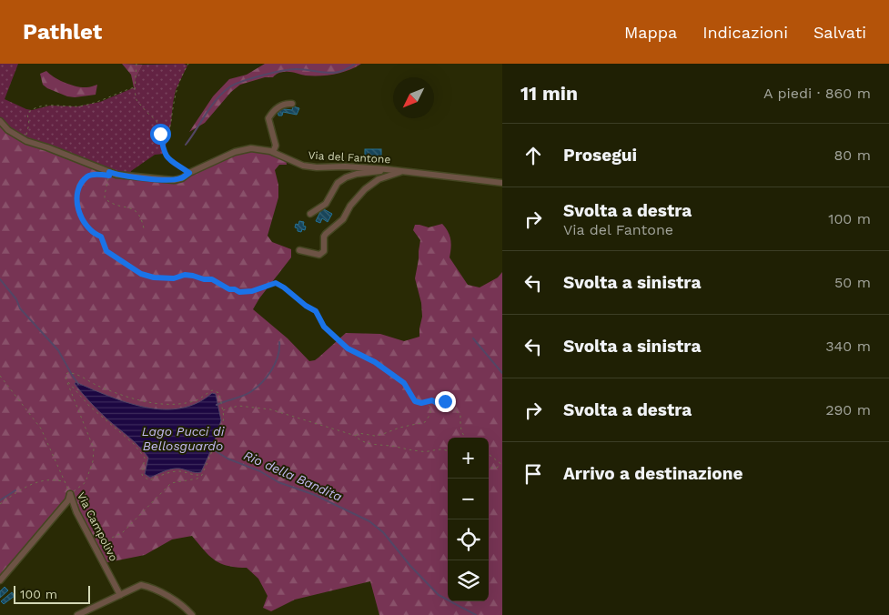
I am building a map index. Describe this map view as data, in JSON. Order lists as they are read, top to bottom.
{
  "streets": {
    "street": ["Via del Fantone", "Via Campolivo"]
  },
  "water": ["Lago Pucci di Bellosguardo", "Rio della Bandita"],
  "scale_bar": "100 m",
  "north": "bottom left",
  "page": {
    "header": "Pathlet",
    "nav": ["Mappa", "Indicazioni", "Salvati"],
    "heading": ["11 min", "A piedi · 860 m"],
    "list": [
      ["Prosegui", "80 m"],
      ["Svolta a destra", "Via del Fantone", "100 m"],
      ["Svolta a sinistra", "50 m"],
      ["Svolta a sinistra", "340 m"],
      ["Svolta a destra", "290 m"],
      "Arrivo a destinazione"
    ],
    "map_buttons": ["+", "−"],
    "scale": "100 m"
  }
}
